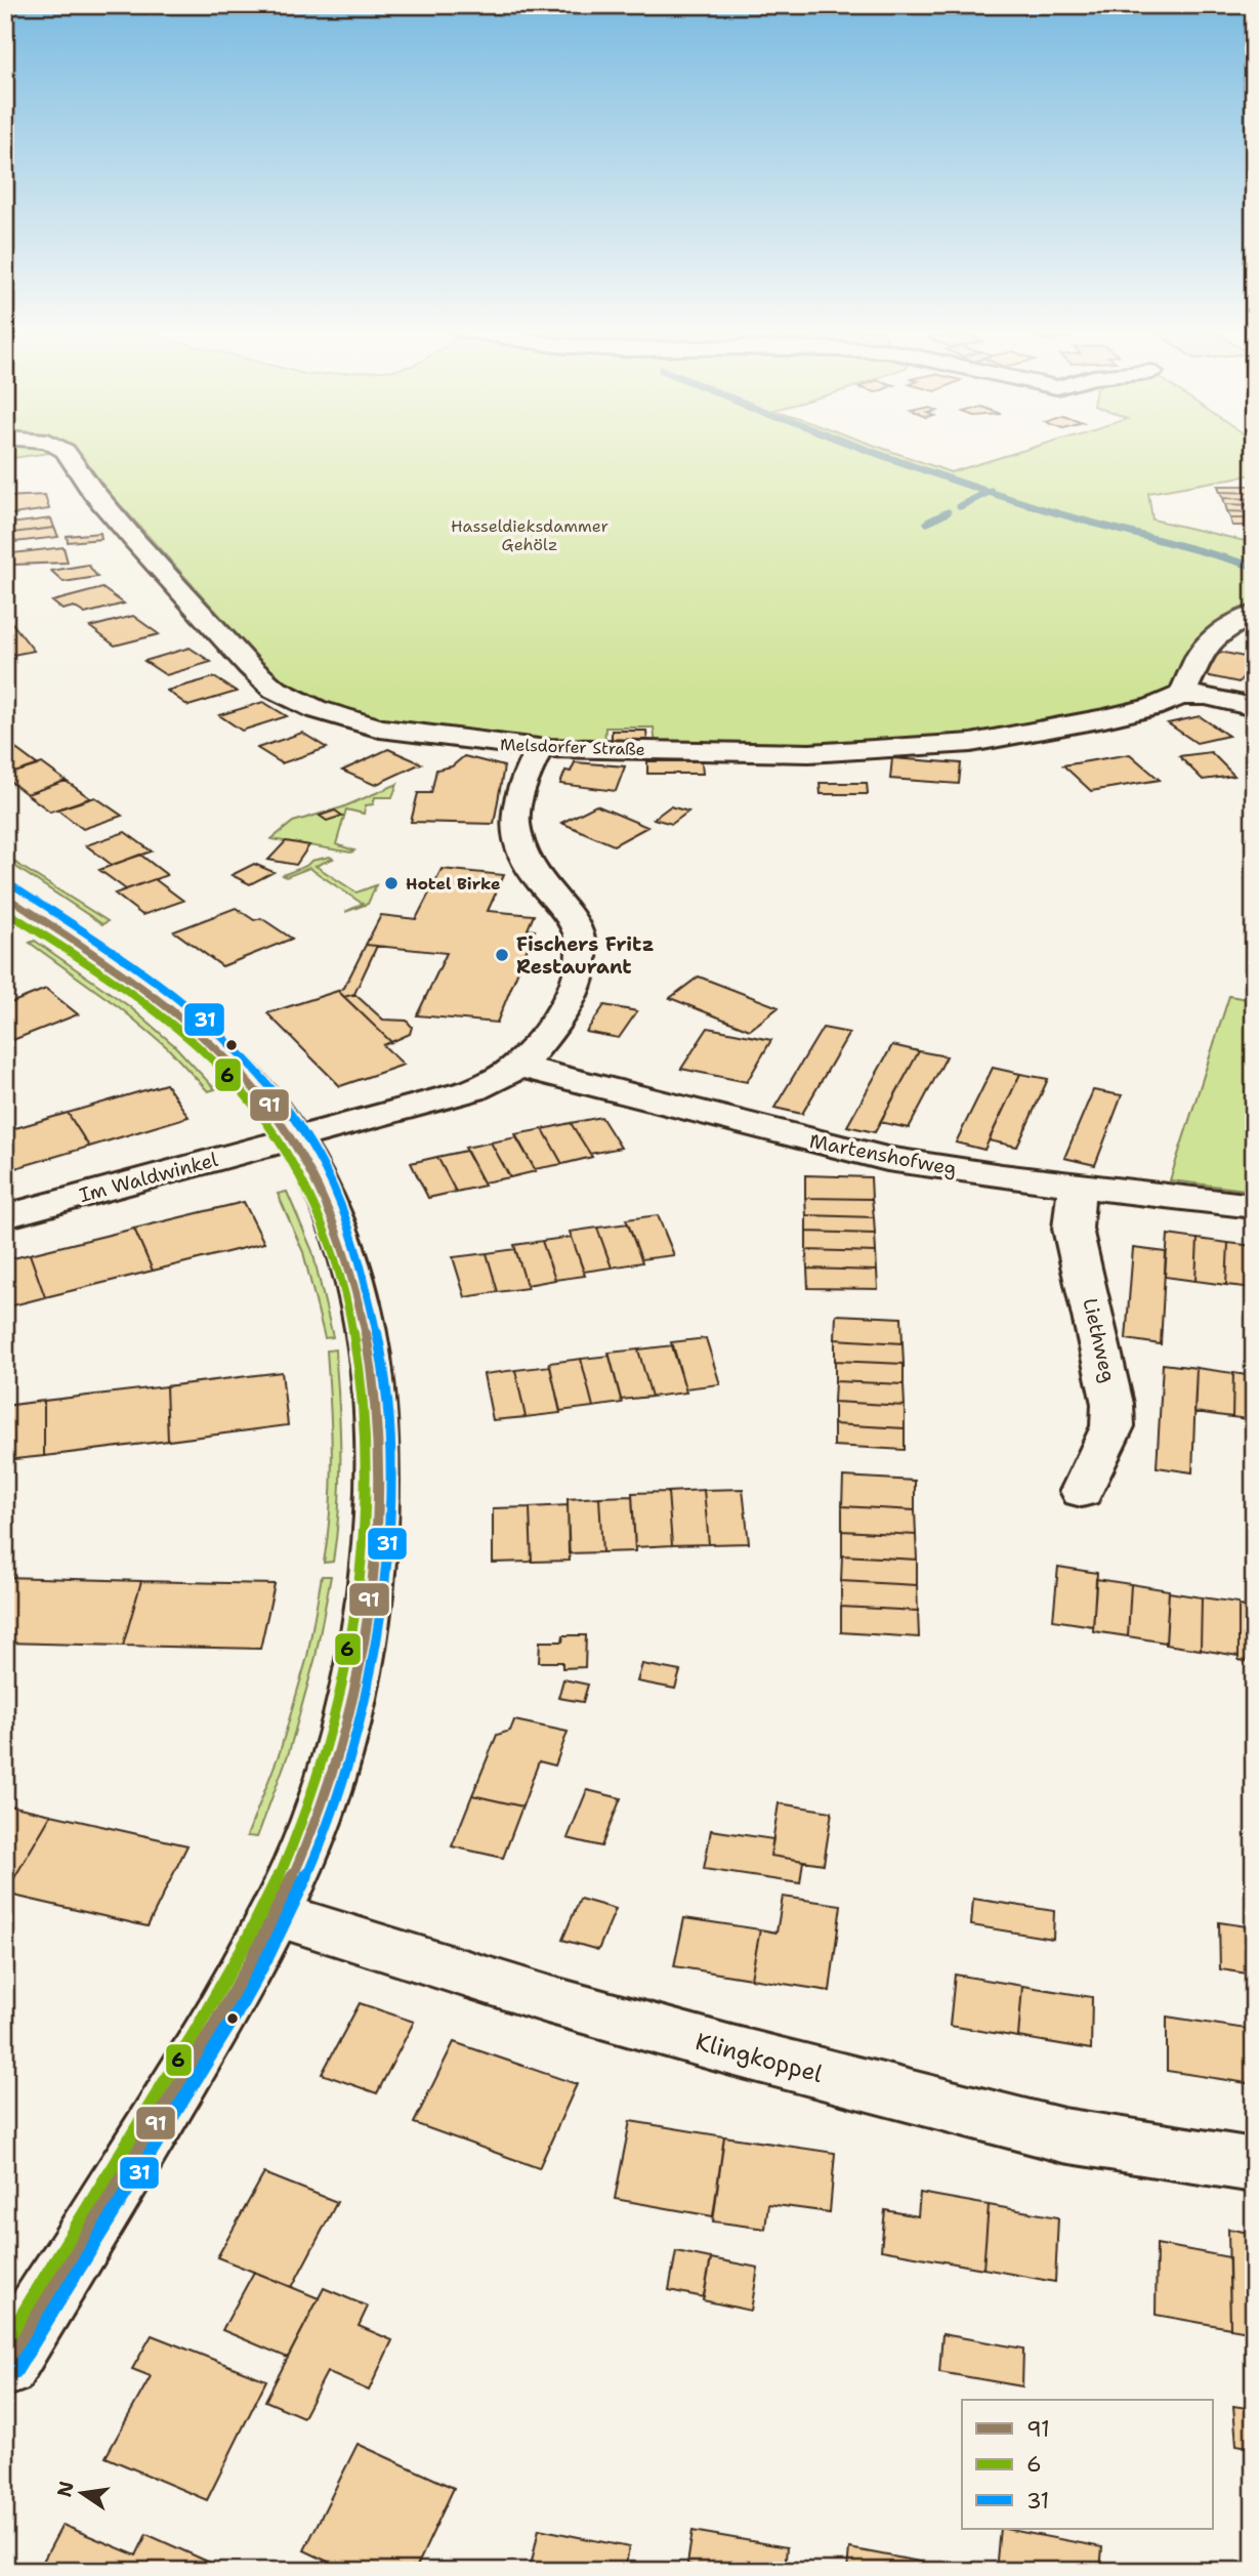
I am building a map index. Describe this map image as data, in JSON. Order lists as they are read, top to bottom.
{
  "streets": {
    "street": [
      "Melsdorfer Straße",
      "Martenshofweg",
      "Im Waldwinkel",
      "Liethweg",
      "Klingkoppel"
    ]
  },
  "crossings": [
    ["Martenshofweg", "Liethweg"]
  ],
  "parks": ["Hasseldieksdammer Gehölz"],
  "places": ["Hotel Birke", "Fischers Fritz Restaurant"],
  "lines": ["transit line 31", "transit line 91", "transit line 6"],
  "legend": ["91", "6", "31"],
  "north": "left"
}
